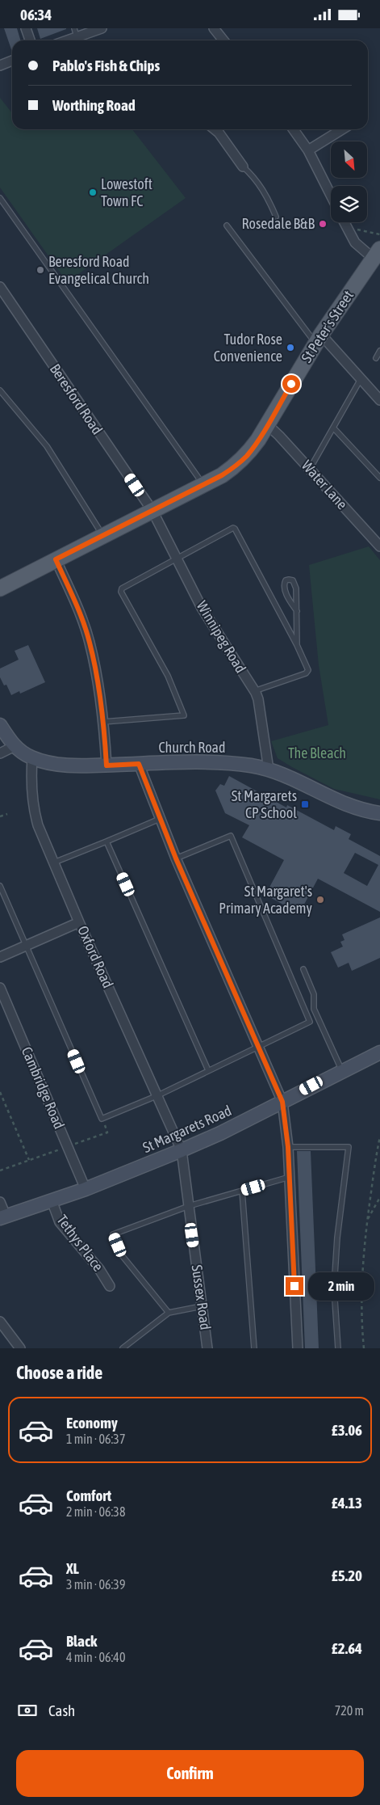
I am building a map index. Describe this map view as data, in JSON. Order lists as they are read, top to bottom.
{
  "streets": {
    "main road": ["St Peter's Street"],
    "street": [
      "Beresford Road",
      "Water Lane",
      "Winnipeg Road",
      "Church Road",
      "Oxford Road",
      "Cambridge Road",
      "St Margarets Road",
      "Tethys Place",
      "Sussex Road"
    ]
  },
  "crossings": [
    ["St Peter's Street", "Beresford Road"],
    ["St Peter's Street", "Water Lane"],
    ["St Peter's Street", "Winnipeg Road"],
    ["Beresford Road", "Winnipeg Road"],
    ["Winnipeg Road", "Church Road"],
    ["Church Road", "Oxford Road"],
    ["Oxford Road", "St Margarets Road"],
    ["Oxford Road", "Sussex Road"],
    ["Cambridge Road", "St Margarets Road"],
    ["St Margarets Road", "Tethys Place"],
    ["St Margarets Road", "Sussex Road"]
  ],
  "parks": ["The Bleach"],
  "places": {
    "other": [
      "Lowestoft Town FC",
      "Rosedale B&B",
      "Beresford Road Evangelical Church",
      "Tudor Rose Convenience",
      "St Margaret's Primary Academy"
    ],
    "transit": ["St Margarets CP School"]
  },
  "north": "bottom right",
  "page": {
    "status": "06:34",
    "banner": ["Pablo's Fish & Chips", "Worthing Road"],
    "bubble": "2 min",
    "heading": "Choose a ride",
    "list": [
      {
        "name": "Economy",
        "note": "1 min · 06:37",
        "value": "£3.06"
      },
      {
        "name": "Comfort",
        "note": "2 min · 06:38",
        "value": "£4.13"
      },
      {
        "name": "XL",
        "note": "3 min · 06:39",
        "value": "£5.20"
      },
      {
        "name": "Black",
        "note": "4 min · 06:40",
        "value": "£2.64"
      }
    ],
    "pay": ["Cash", "720 m"],
    "buttons": "Confirm"
  }
}
